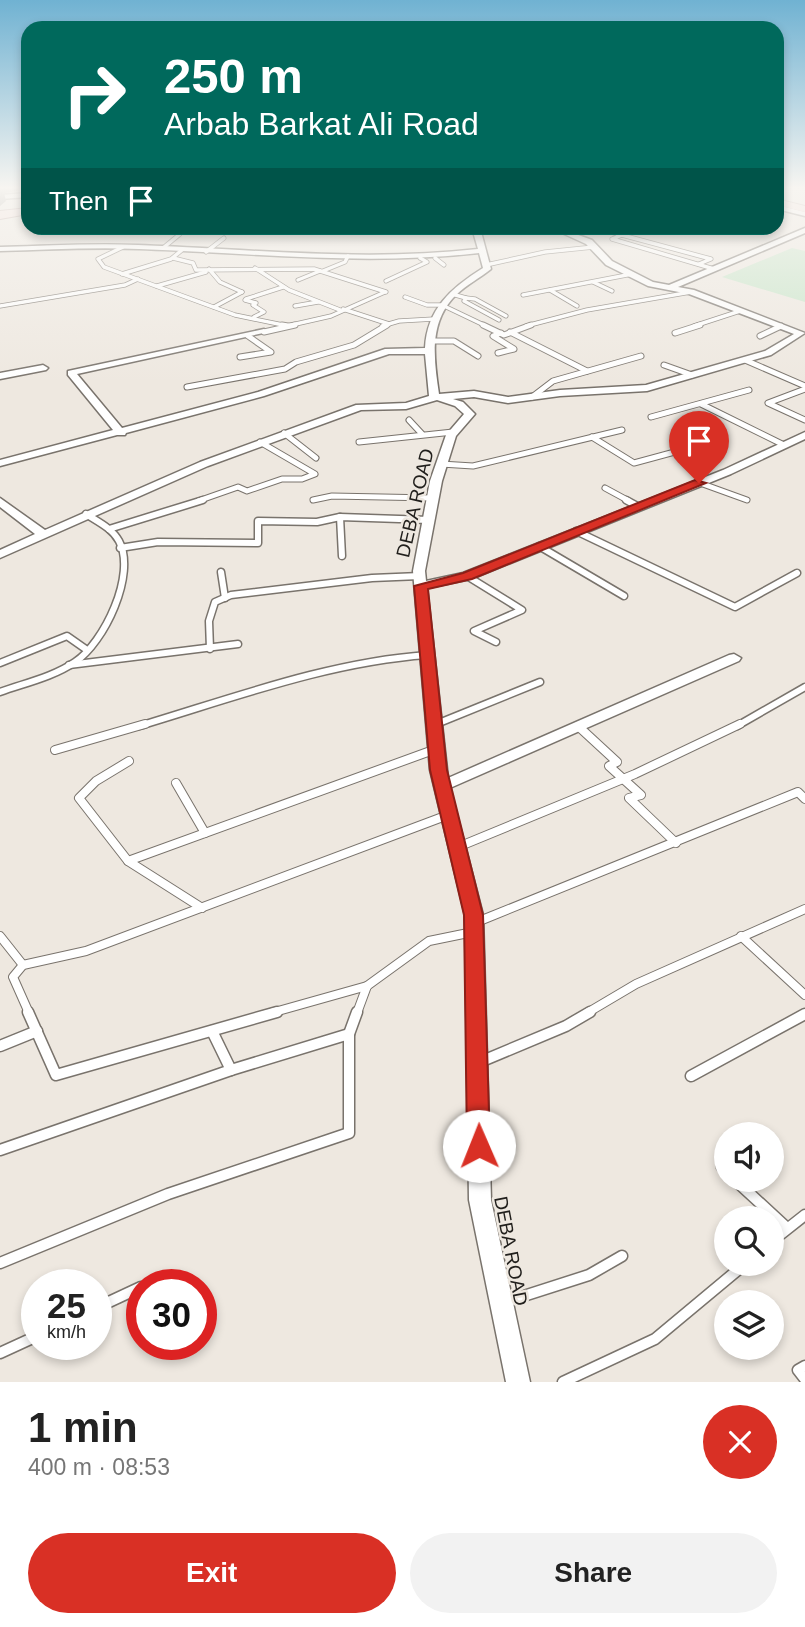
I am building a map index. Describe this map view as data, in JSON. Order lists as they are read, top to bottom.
{
  "streets": {
    "street": ["DEBA ROAD"]
  },
  "page": {
    "turn": ["250 m", "Arbab Barkat Ali Road"],
    "then": "Then",
    "speed": "25 km/h",
    "limit": "30",
    "heading": ["1 min", "400 m · 08:53"],
    "buttons": ["Exit", "Share"]
  }
}
